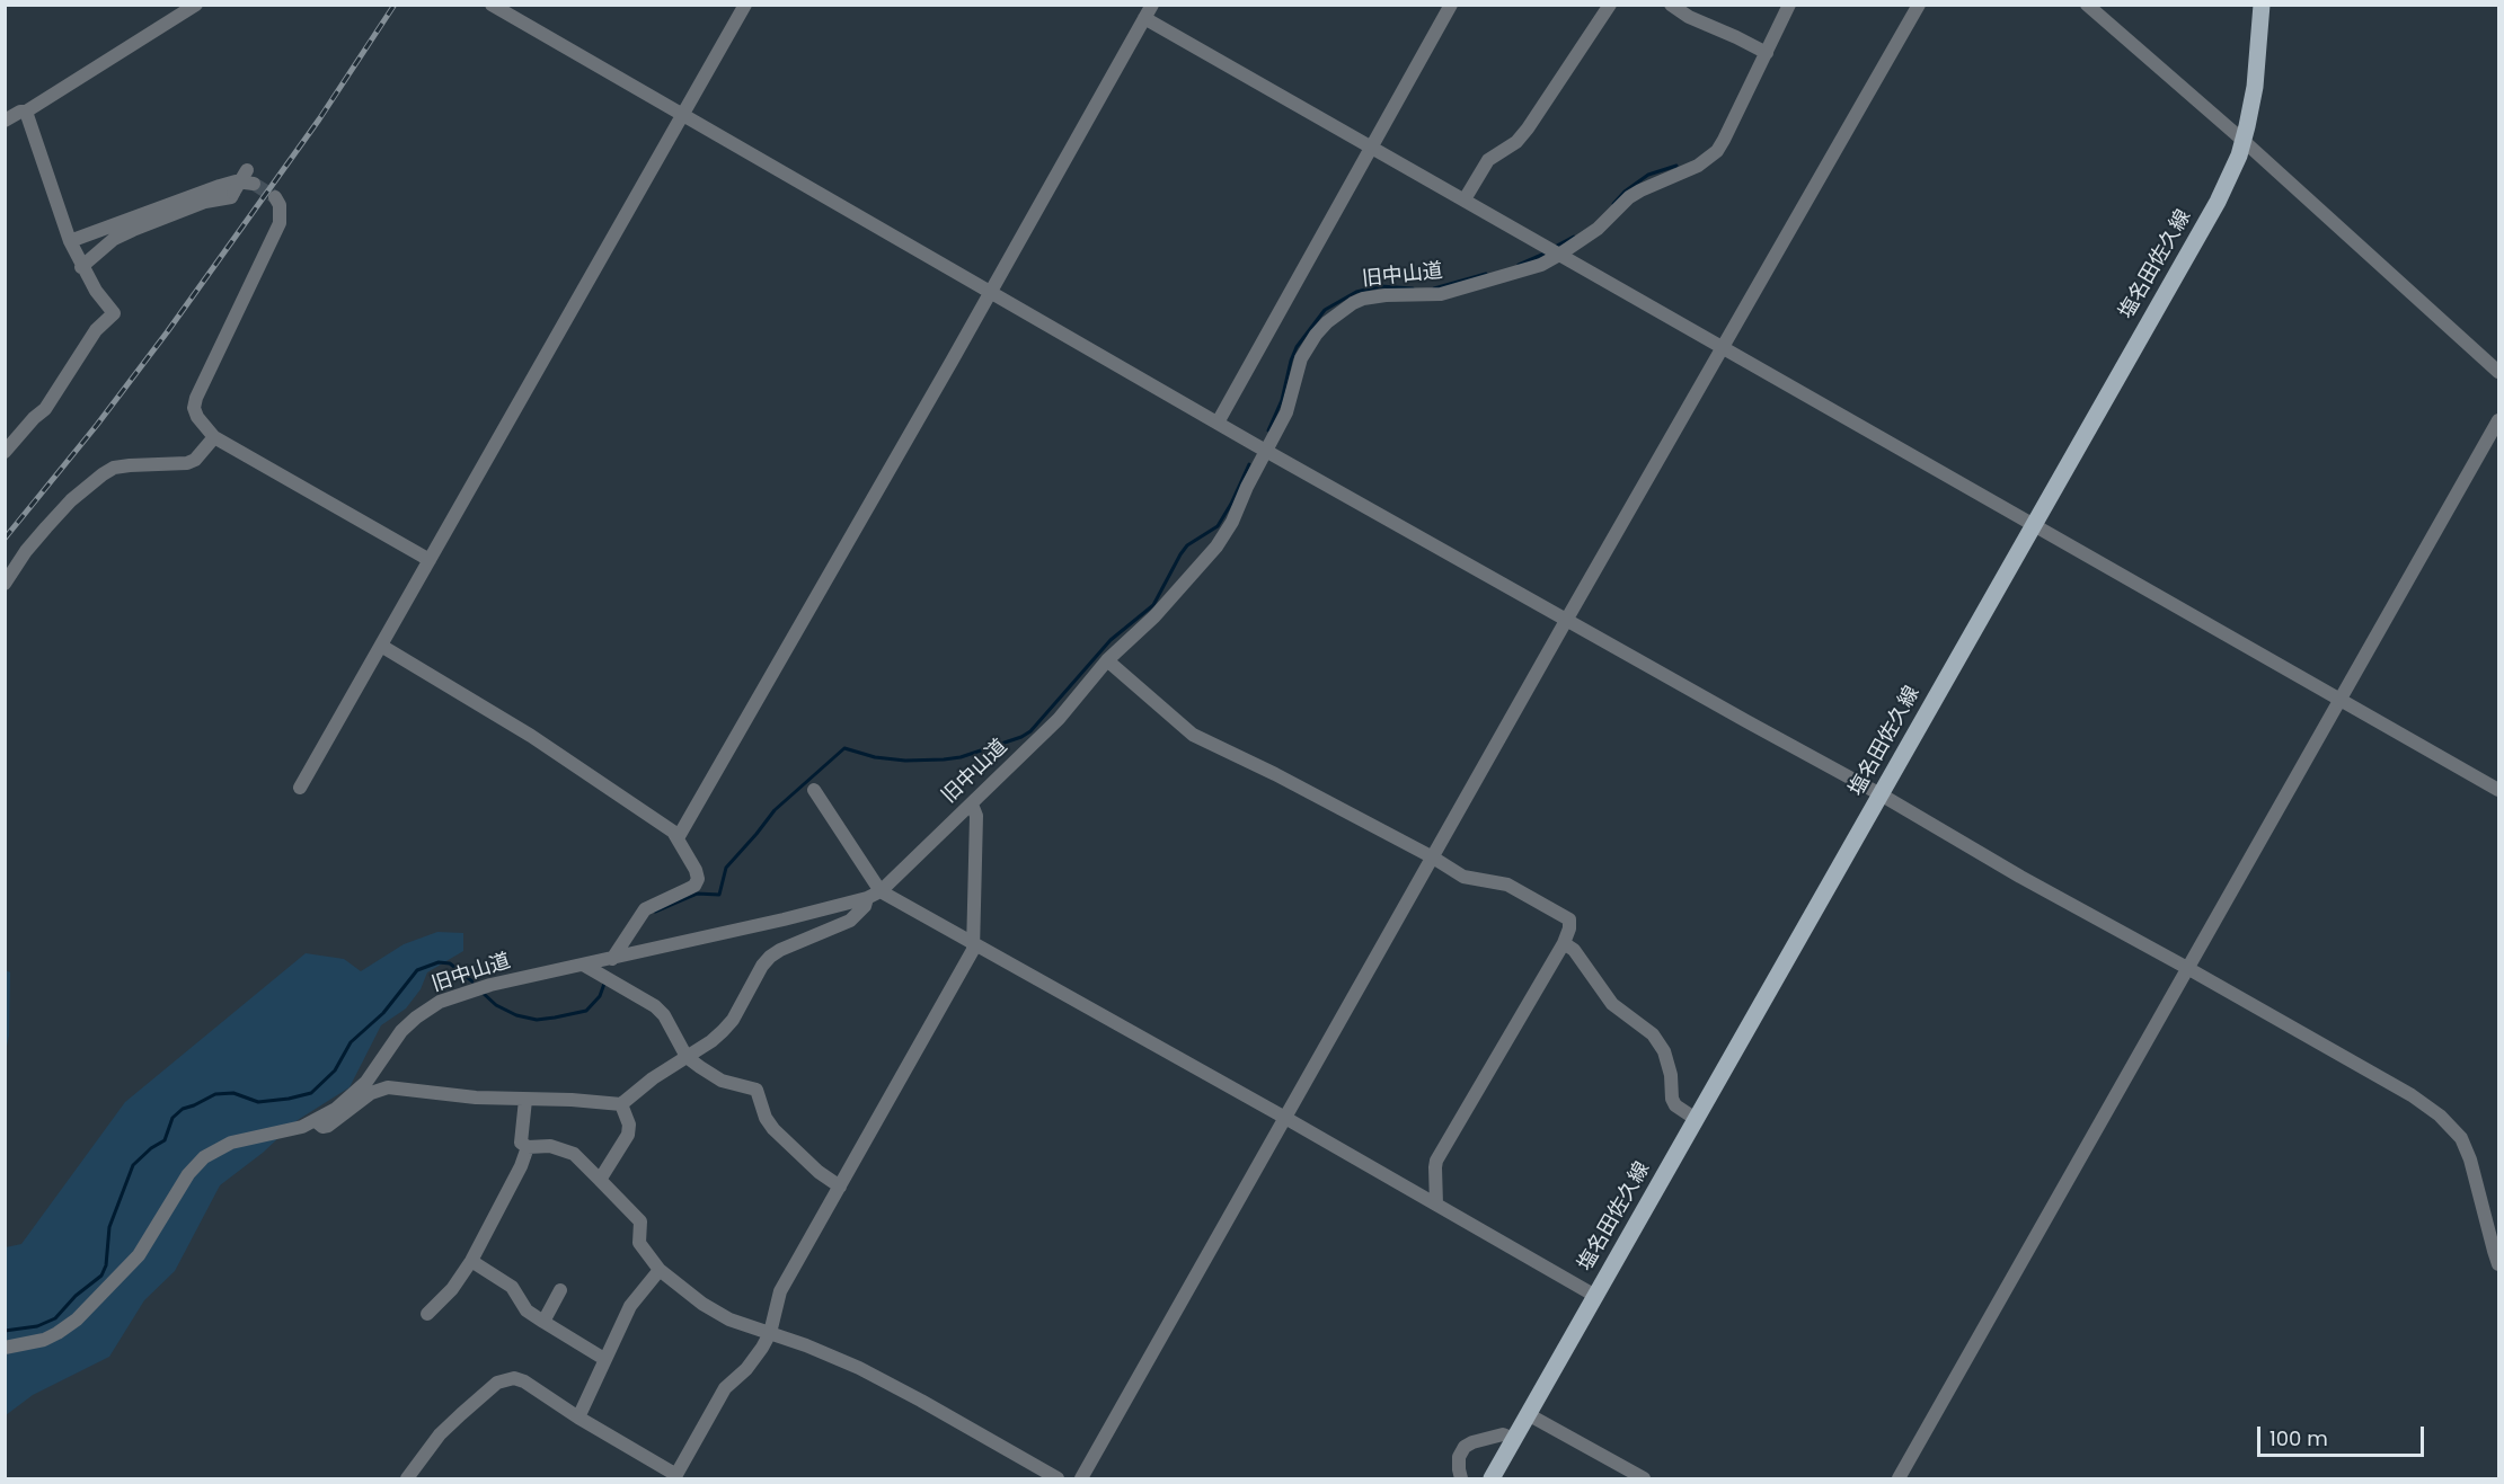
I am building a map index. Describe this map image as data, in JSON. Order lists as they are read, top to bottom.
{
  "streets": {
    "main road": ["塩名田佐久線"],
    "street": ["旧中山道"]
  },
  "scale_bar": "100 m"
}
